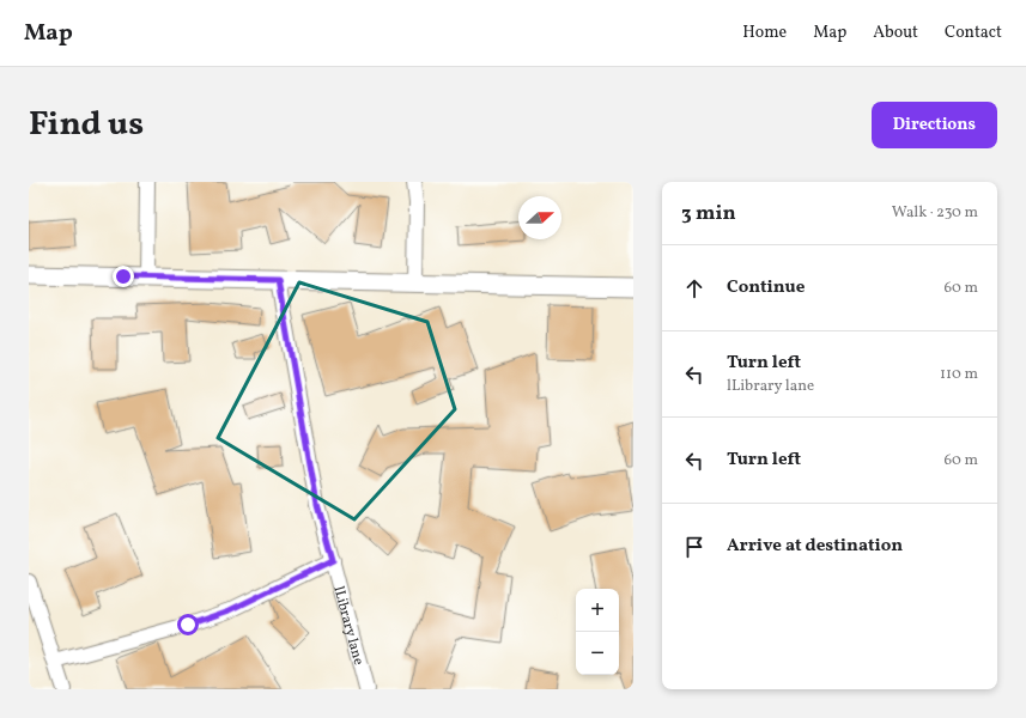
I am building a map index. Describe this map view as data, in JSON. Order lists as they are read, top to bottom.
{
  "streets": {
    "street": ["lLibrary lane"]
  },
  "north": "right",
  "page": {
    "header": "Map",
    "nav": [
      "Home",
      "Map",
      "About",
      "Contact"
    ],
    "title": "Find us",
    "buttons": "Directions",
    "heading": ["3 min", "Walk · 230 m"],
    "list": [
      ["Continue", "60 m"],
      ["Turn left", "lLibrary lane", "110 m"],
      ["Turn left", "60 m"],
      "Arrive at destination"
    ],
    "map_buttons": ["+", "−"]
  }
}
